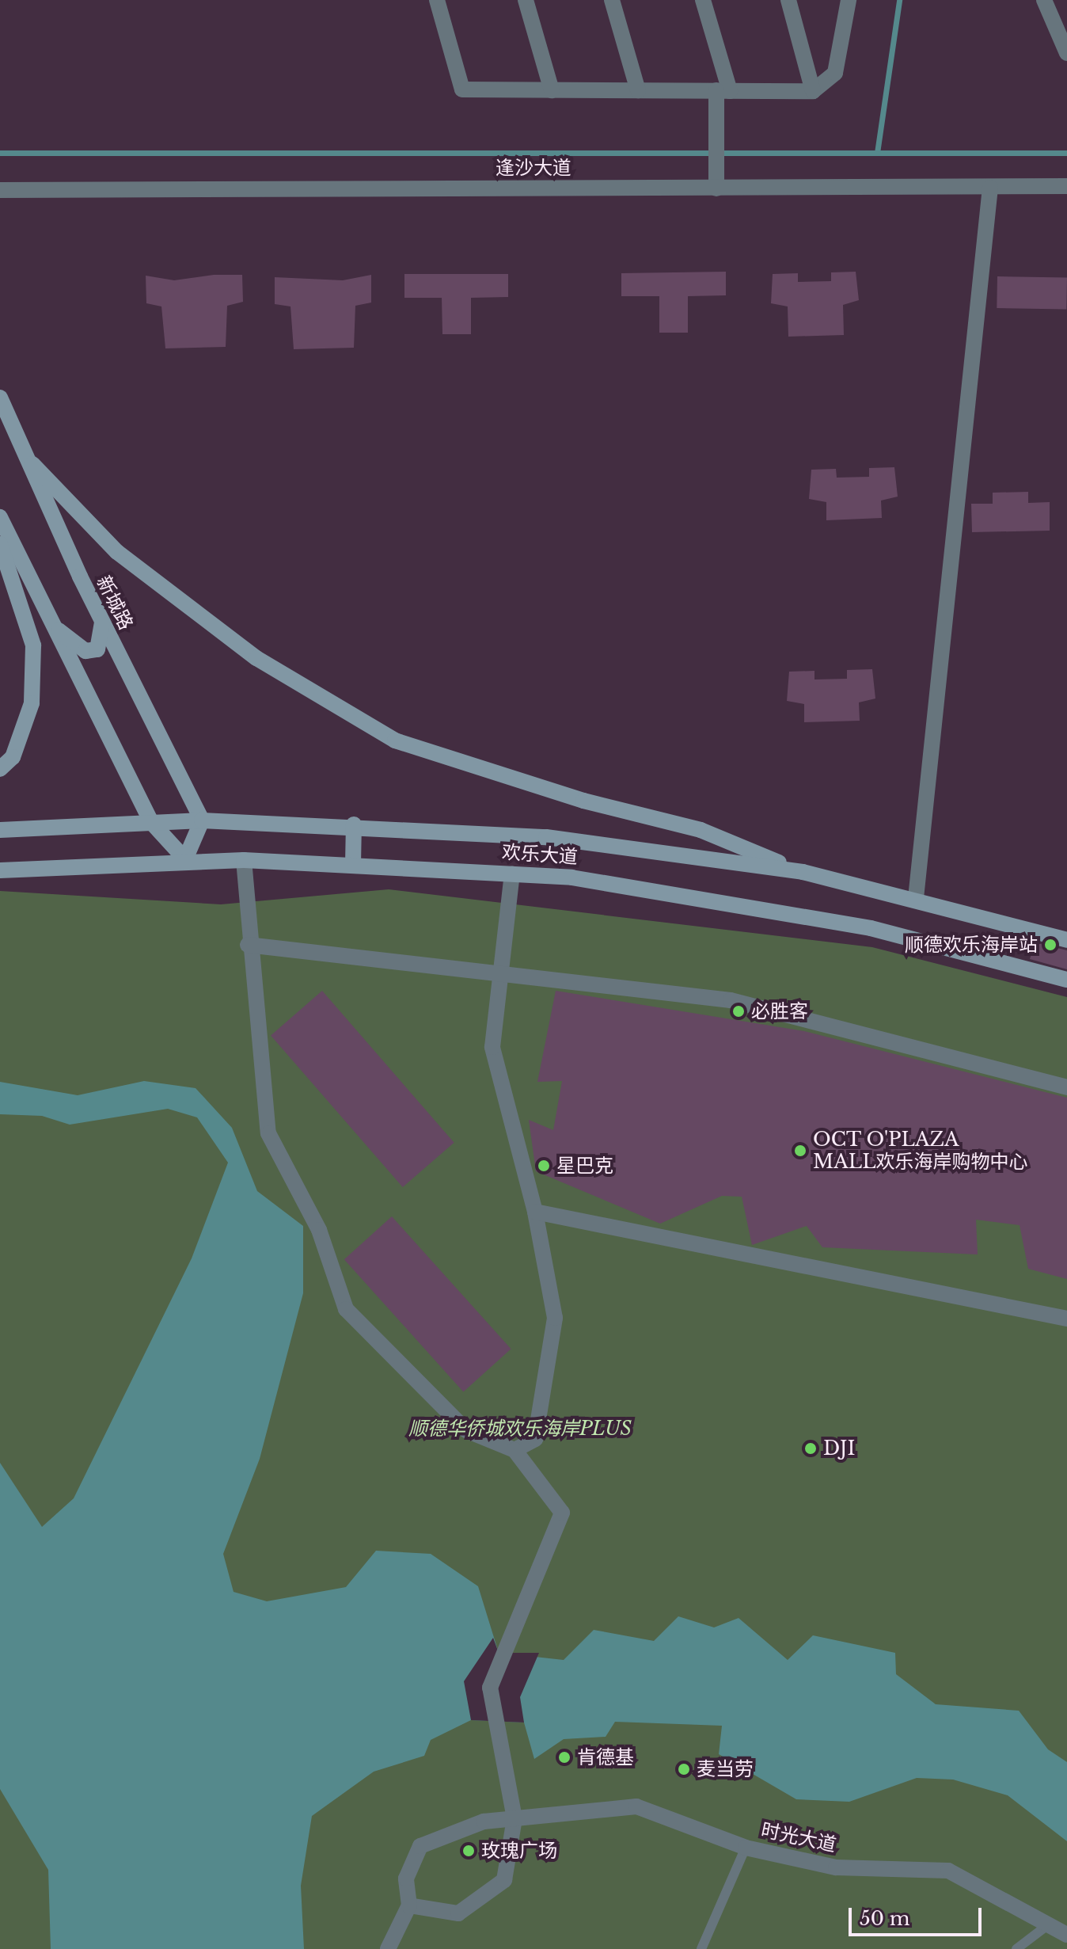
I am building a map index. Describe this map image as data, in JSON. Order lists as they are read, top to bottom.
{
  "streets": {
    "street": [
      "逢沙大道",
      "新城路",
      "欢乐大道",
      "时光大道"
    ]
  },
  "crossings": [
    ["新城路", "欢乐大道"]
  ],
  "parks": ["顺德华侨城欢乐海岸PLUS"],
  "places": [
    "顺德欢乐海岸站",
    "必胜客",
    "OCT O'PLAZA MALL欢乐海岸购物中心",
    "星巴克",
    "DJI",
    "肯德基",
    "麦当劳",
    "玫瑰广场"
  ],
  "scale_bar": "50 m"
}
